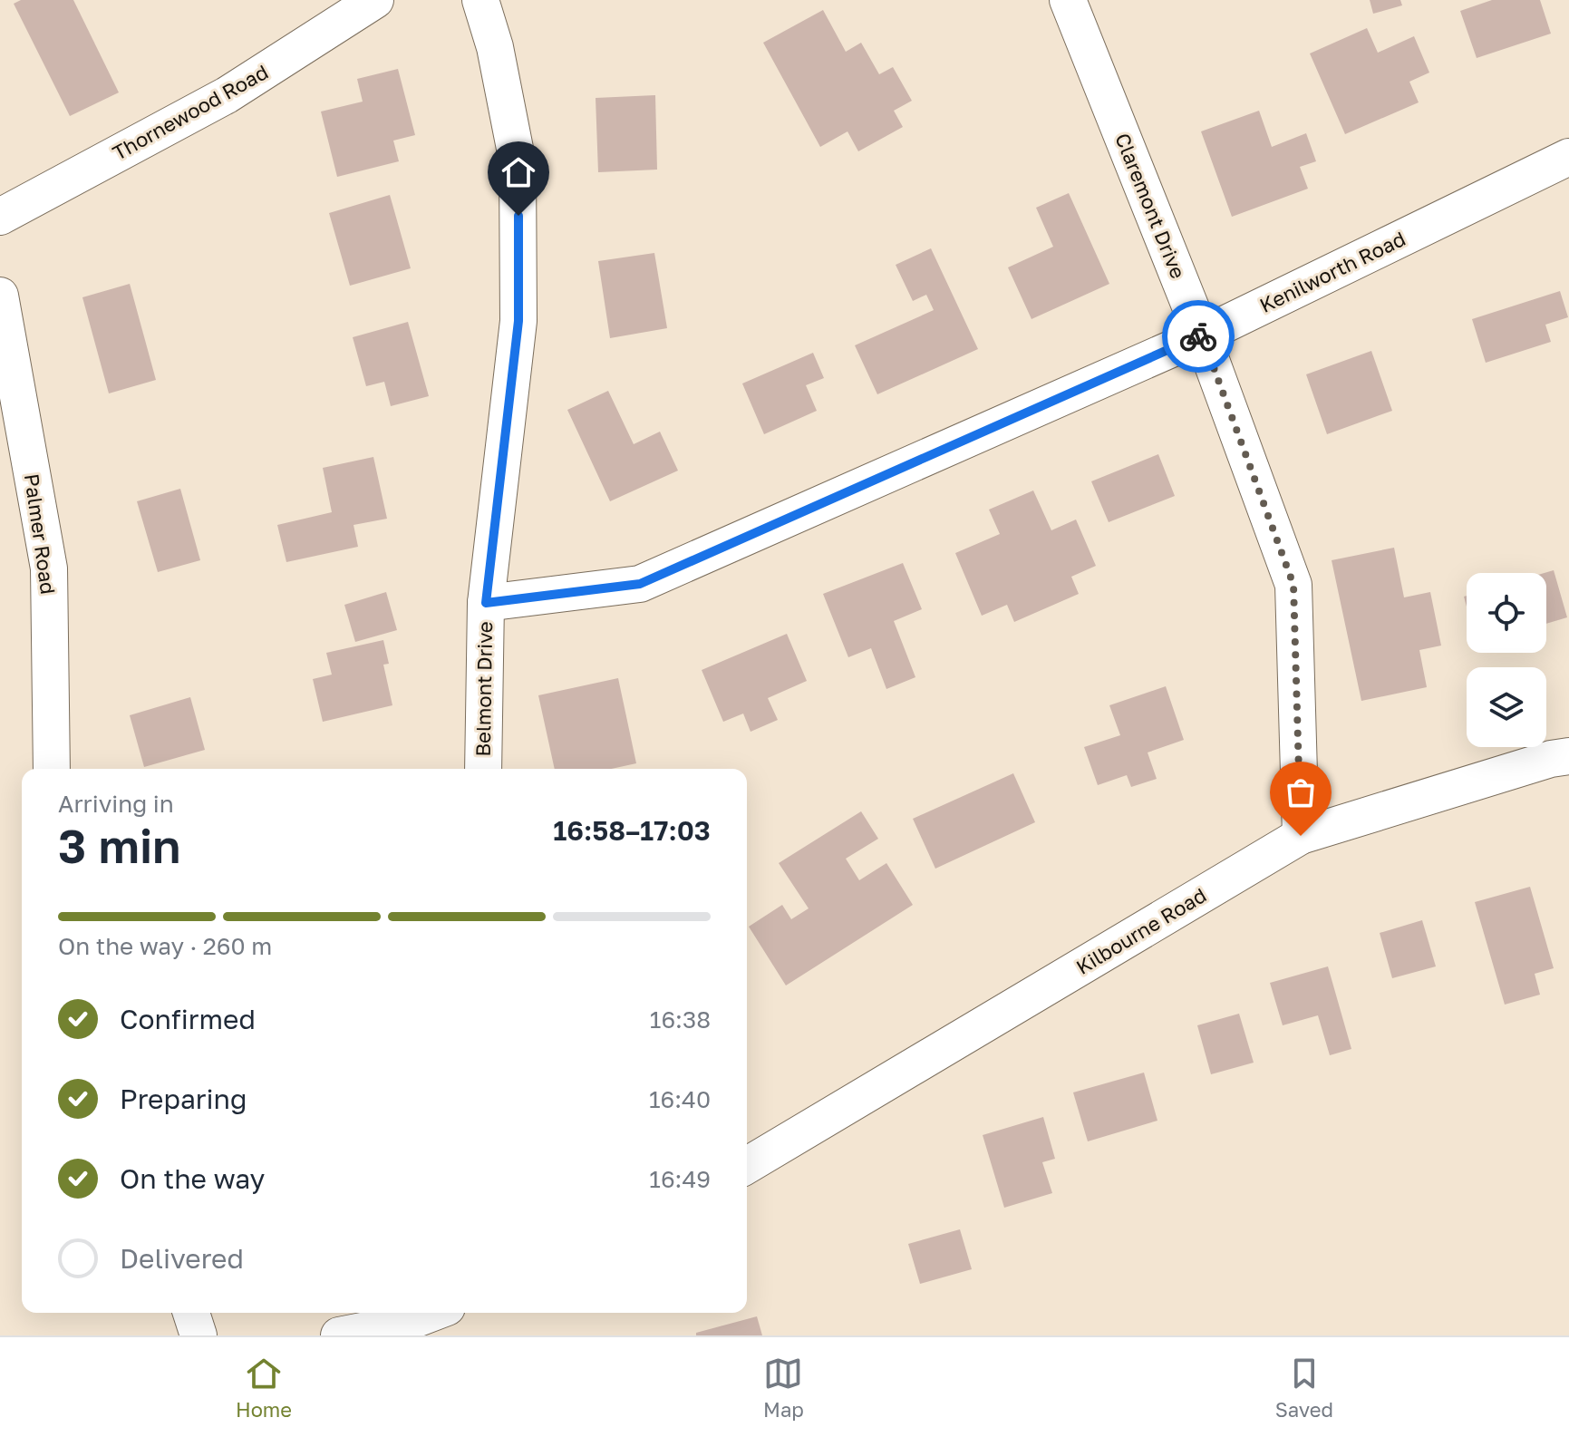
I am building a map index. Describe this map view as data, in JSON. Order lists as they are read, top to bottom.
{
  "streets": {
    "street": [
      "Thornewood Road",
      "Claremont Drive",
      "Kenilworth Road",
      "Palmer Road",
      "Belmont Drive",
      "Kilbourne Road"
    ]
  },
  "crossings": [
    ["Claremont Drive", "Kenilworth Road"],
    ["Claremont Drive", "Kilbourne Road"],
    ["Kenilworth Road", "Belmont Drive"]
  ],
  "page": {
    "heading": ["3 min", "Arriving in", "16:58–17:03"],
    "bar": "On the way · 260 m",
    "list": [
      ["Confirmed", "16:38"],
      ["Preparing", "16:40"],
      ["On the way", "16:49"],
      "Delivered"
    ],
    "tabs": ["Home", "Map", "Saved"]
  }
}
